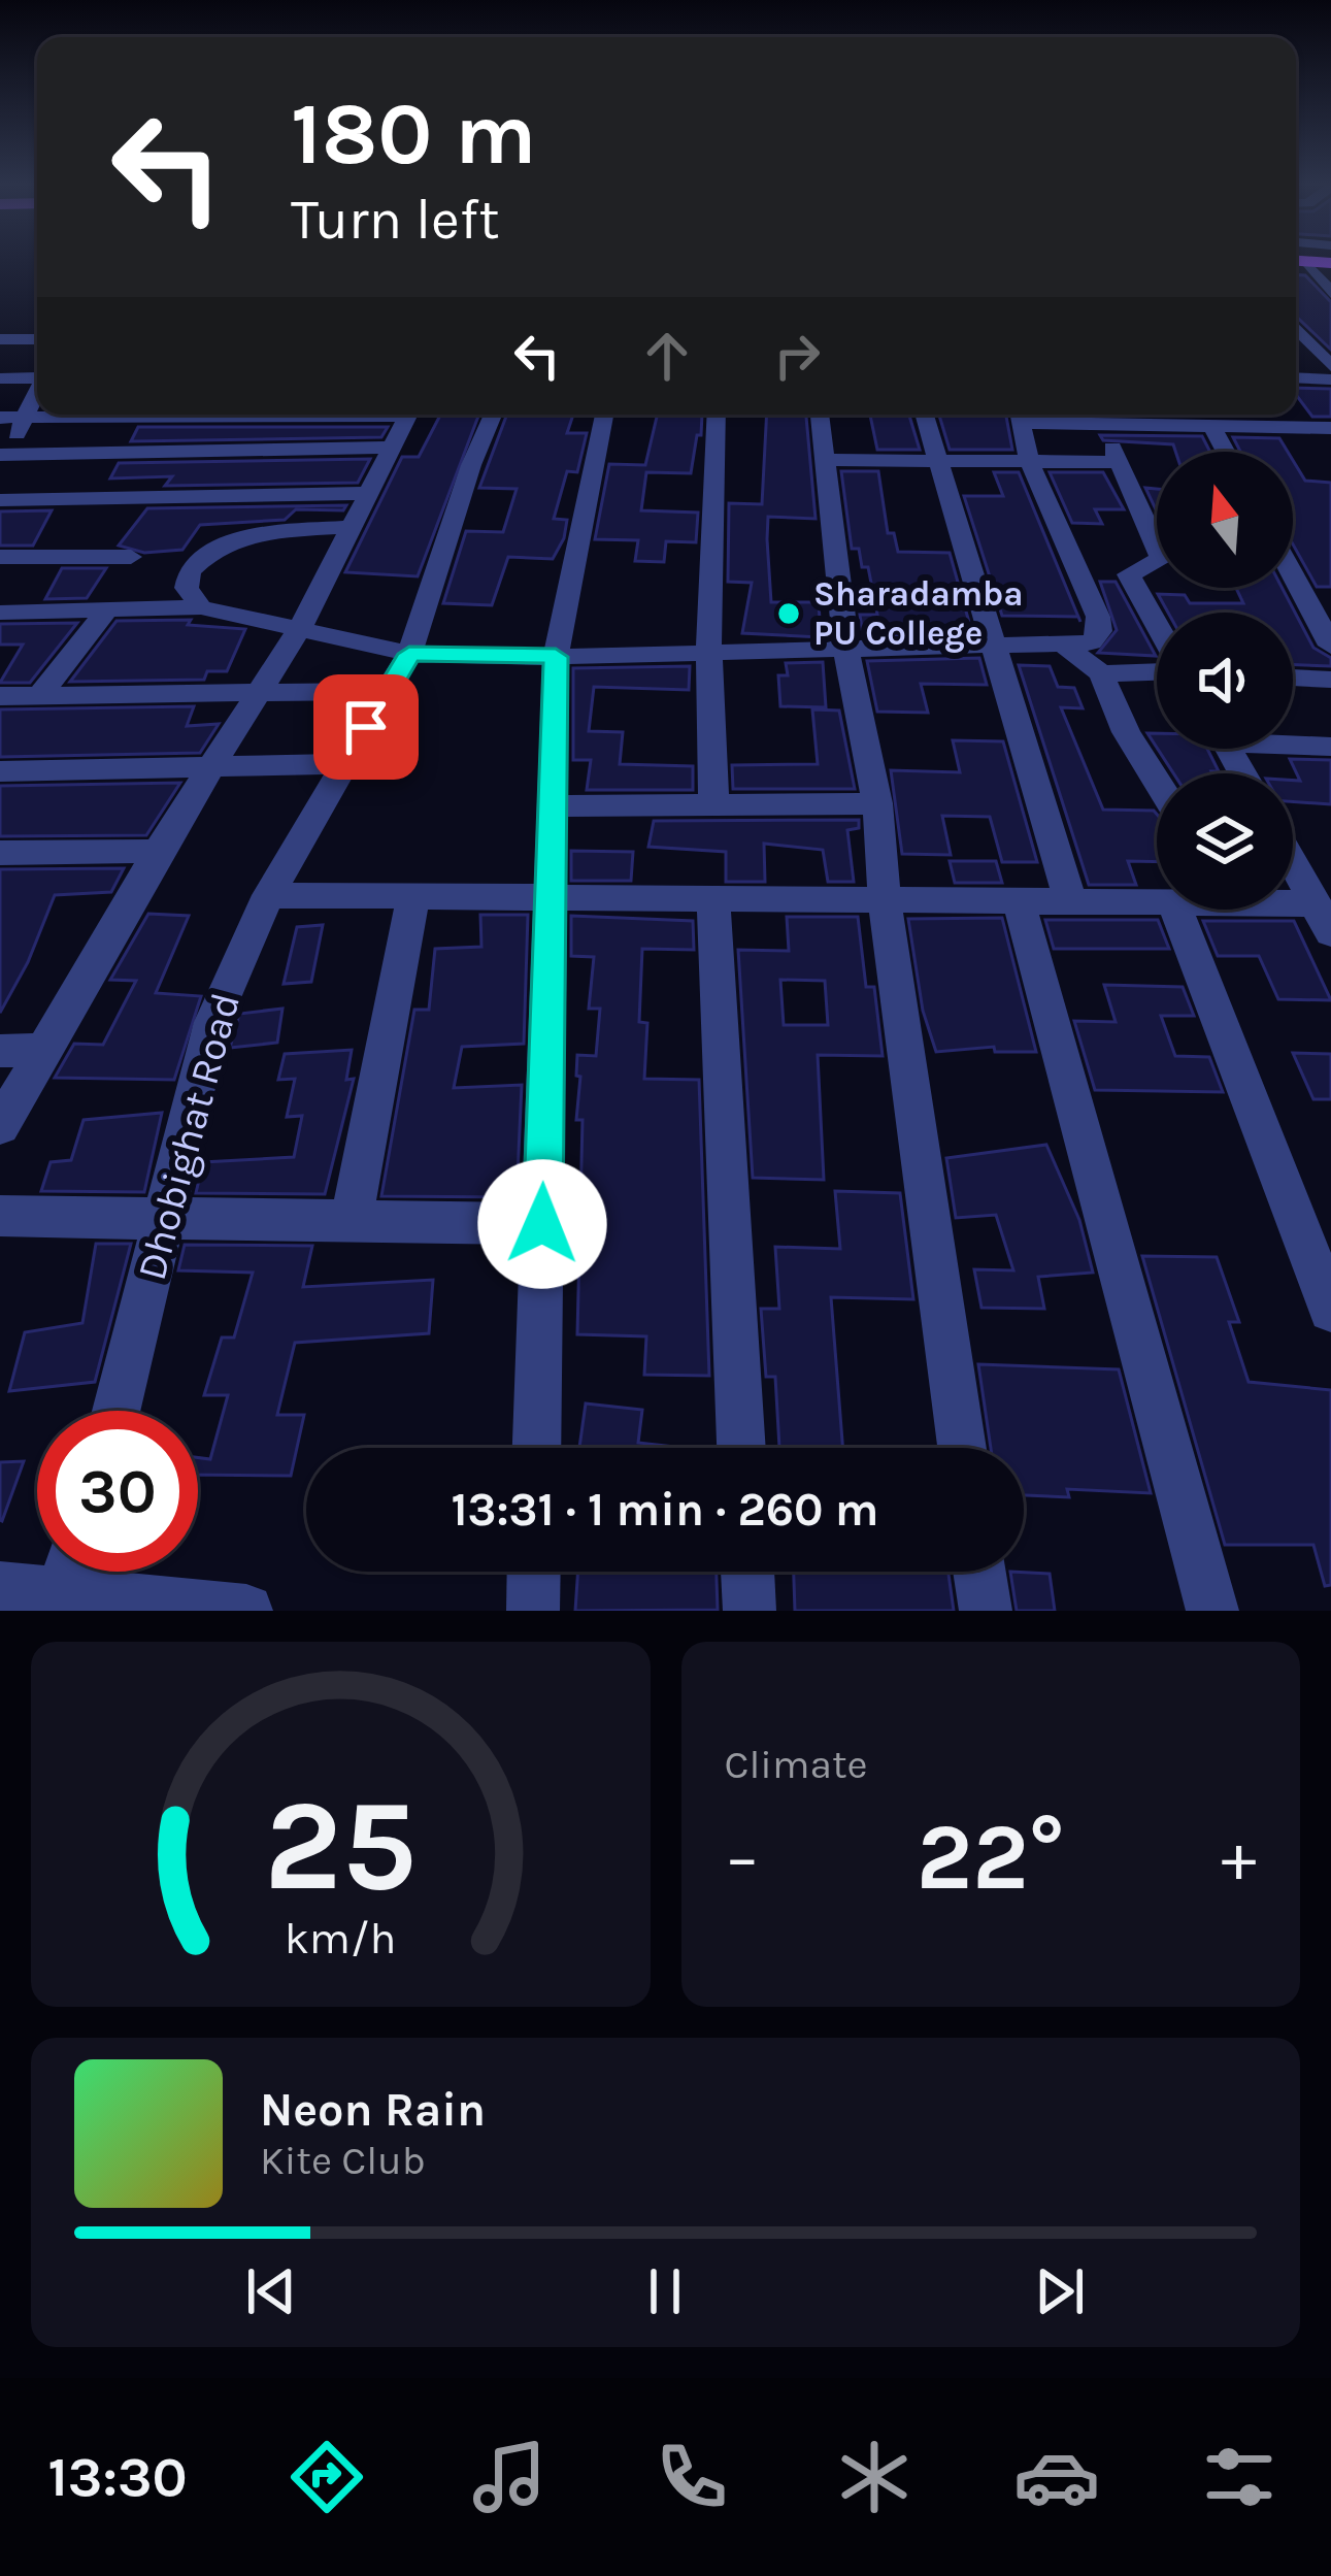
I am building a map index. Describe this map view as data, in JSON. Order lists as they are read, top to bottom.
{
  "streets": {
    "street": ["Dhobighat Road"]
  },
  "places": ["Sharadamba PU College"],
  "north": "top",
  "page": {
    "turn": ["180 m", "Turn left"],
    "limit": "30",
    "trip": "13:31 · 1 min · 260 m",
    "tile": "Climate",
    "heat": ["−", "22°", "+"],
    "song": ["Neon Rain", "Kite Club"],
    "tabs": "13:30",
    "gauge": ["25", "km/h"]
  }
}
